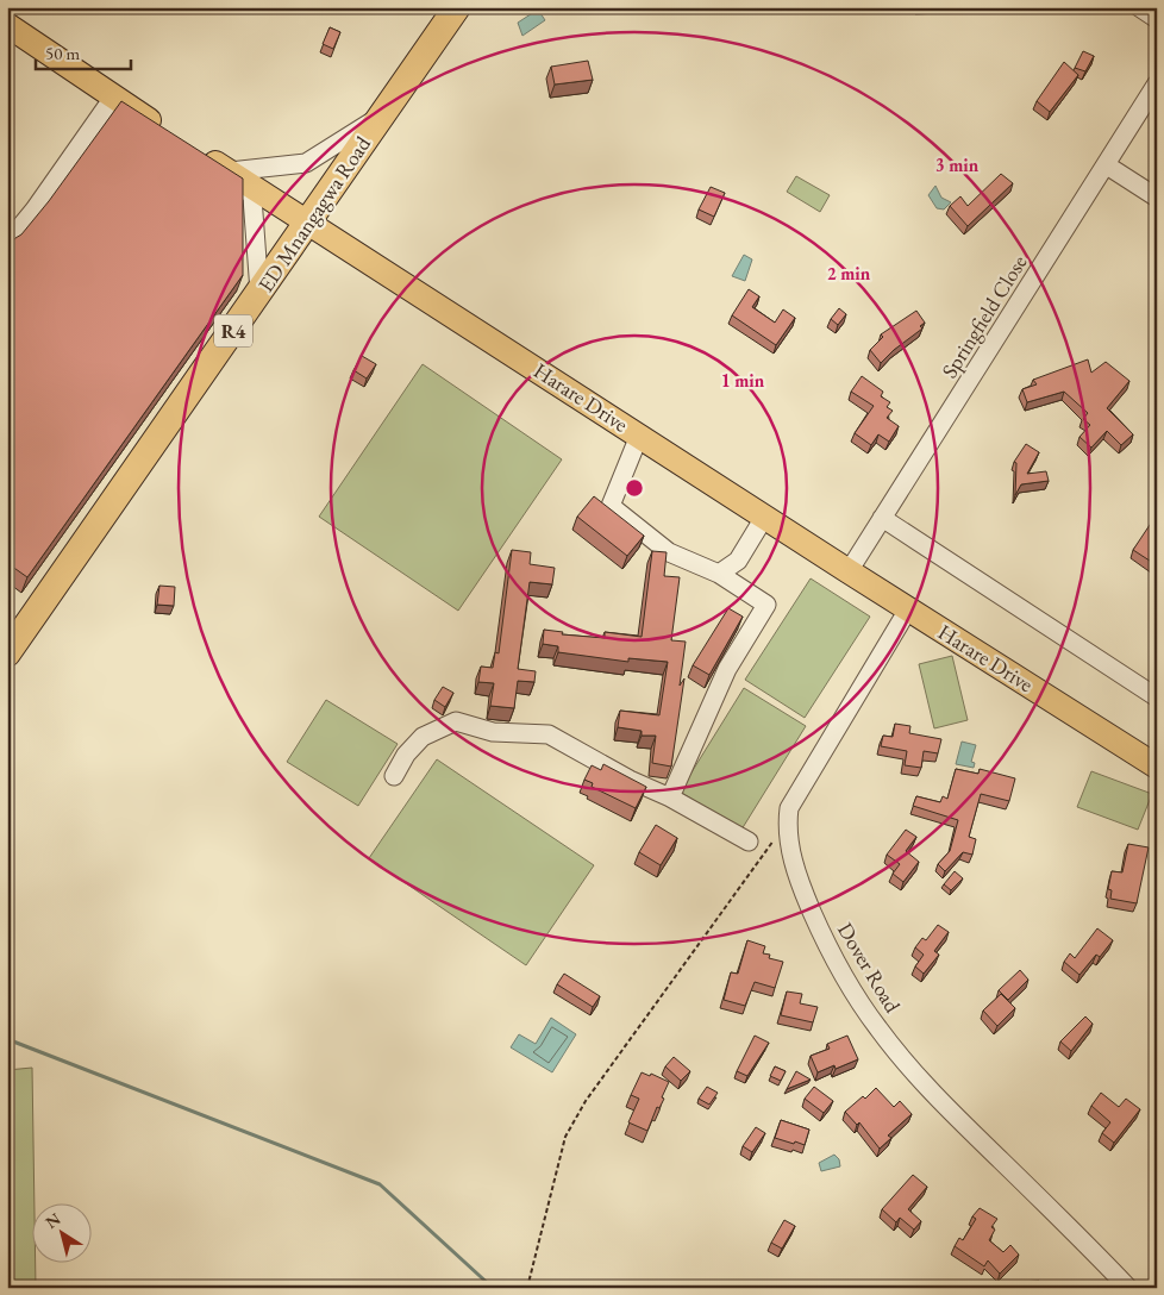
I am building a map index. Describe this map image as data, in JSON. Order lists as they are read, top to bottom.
{
  "streets": {
    "highway": ["ED Mnangagwa Road", "R4"],
    "main road": ["Harare Drive"],
    "street": ["Springfield Close", "Dover Road"]
  },
  "crossings": [
    ["ED Mnangagwa Road", "Harare Drive"],
    ["Springfield Close", "Harare Drive"],
    ["Harare Drive", "Dover Road"]
  ],
  "scale_bar": "50 m",
  "north": "top left",
  "rings": ["3 min", "2 min", "1 min"]
}
